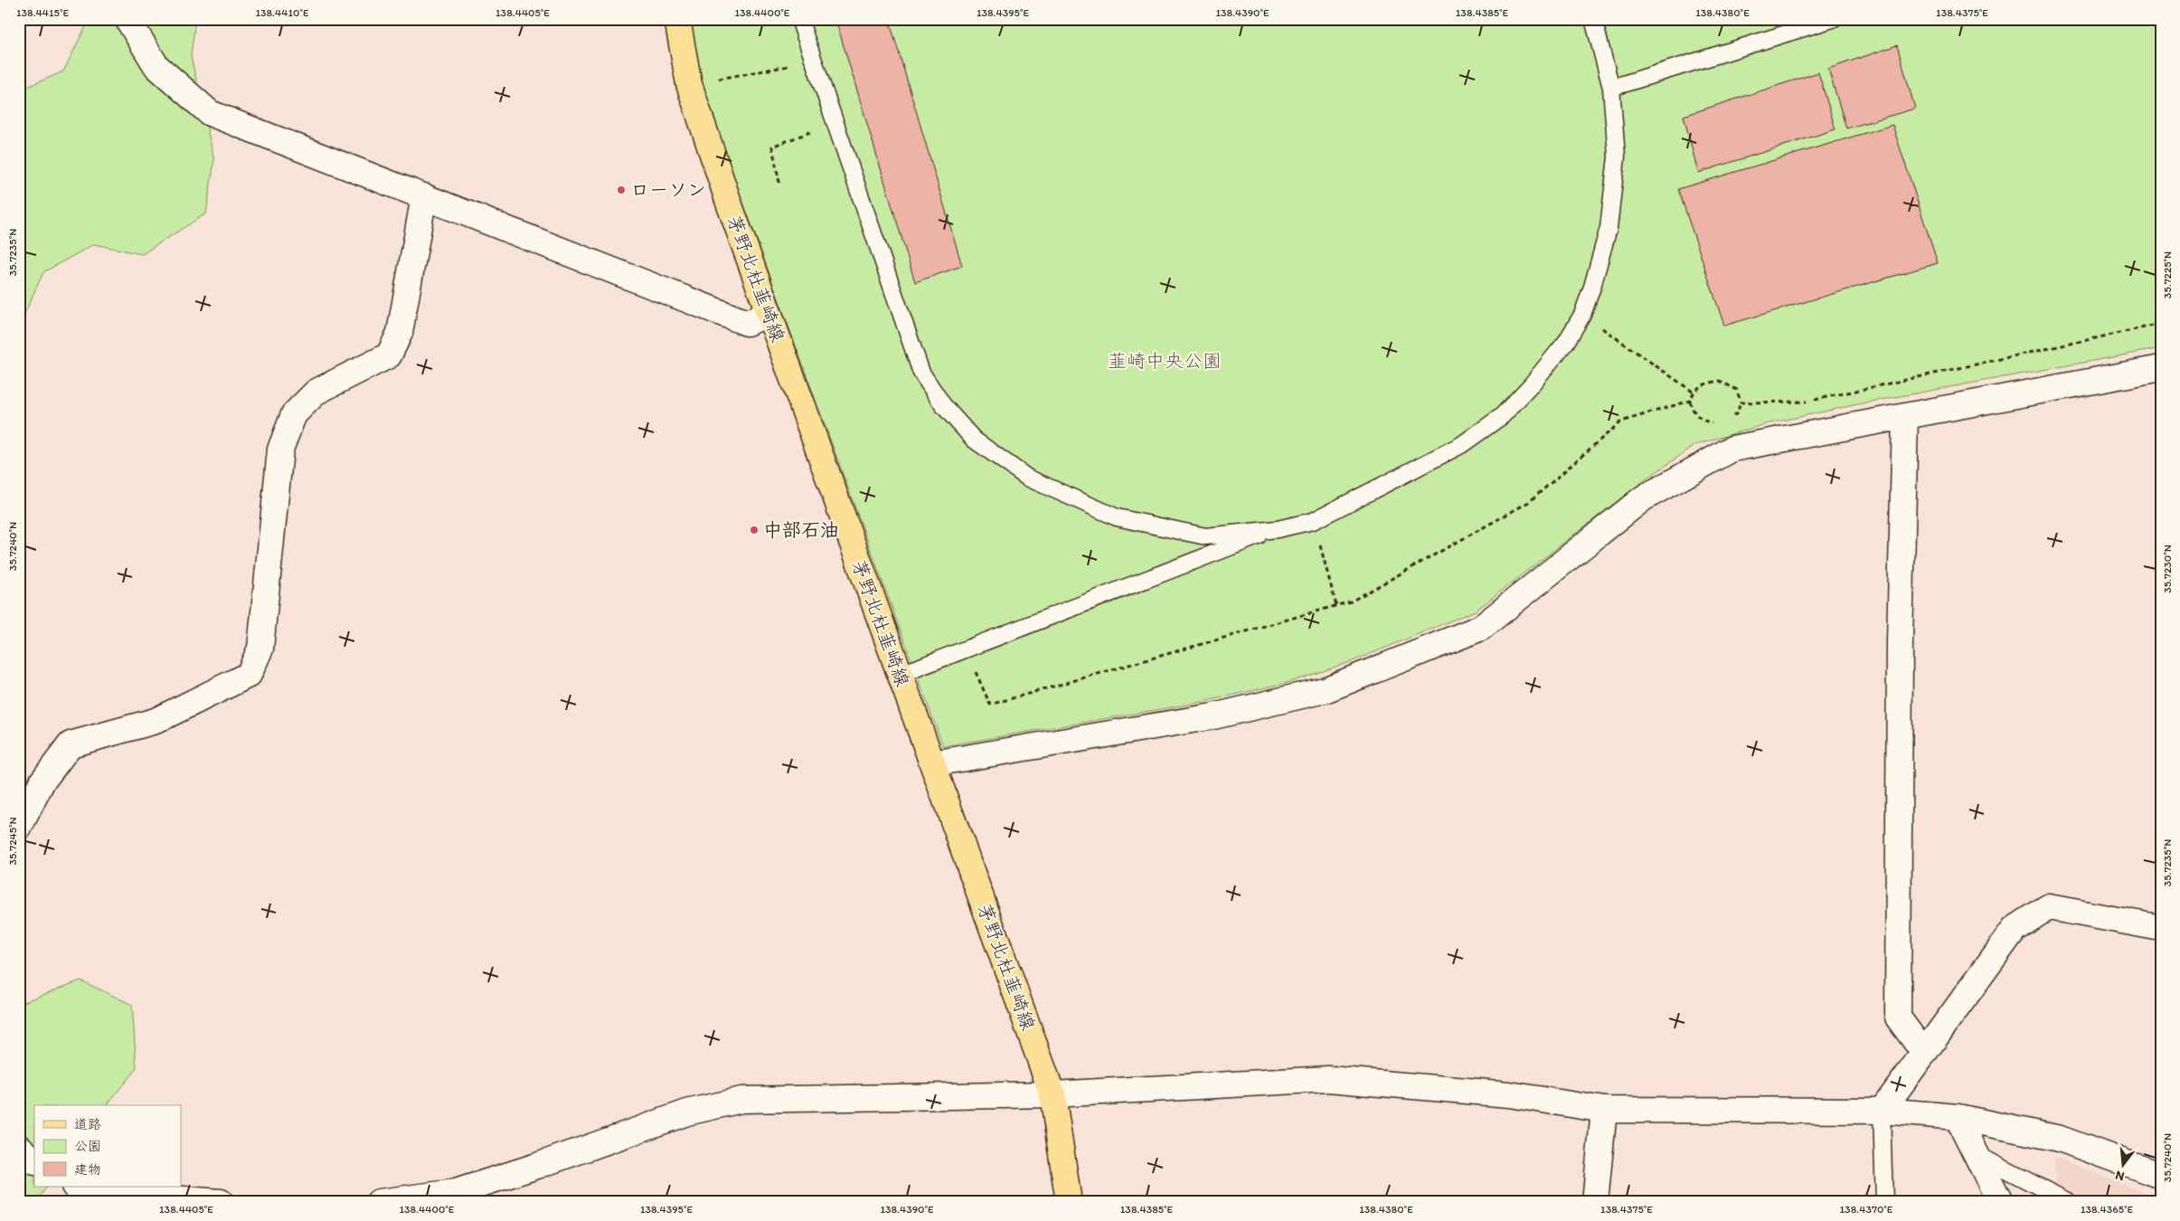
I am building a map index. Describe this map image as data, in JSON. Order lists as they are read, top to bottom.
{
  "streets": {
    "main road": ["茅野北杜韮崎線"]
  },
  "parks": ["韮崎中央公園"],
  "places": ["ローソン", "中部石油"],
  "legend": ["道路", "公園", "建物"],
  "north": "bottom",
  "coordinates": [
    "138.4415°E",
    "138.4410°E",
    "138.4405°E",
    "138.4400°E",
    "138.4395°E",
    "138.4390°E",
    "138.4385°E",
    "138.4380°E",
    "138.4375°E",
    "35.7235°N",
    "35.7225°N",
    "35.7240°N",
    "35.7230°N",
    "35.7245°N",
    "138.4370°E",
    "138.4365°E"
  ]
}
